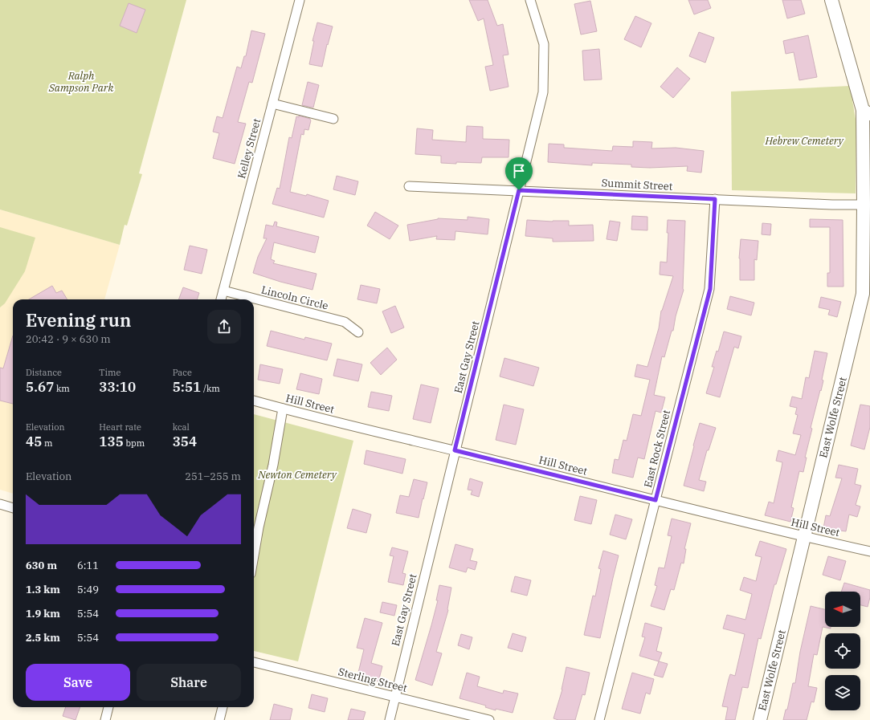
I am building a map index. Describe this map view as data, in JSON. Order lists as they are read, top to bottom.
{
  "streets": {
    "street": [
      "Kelley Street",
      "Summit Street",
      "Lincoln Circle",
      "East Gay Street",
      "Hill Street",
      "East Wolfe Street",
      "East Rock Street",
      "Sterling Street"
    ]
  },
  "crossings": [
    ["Kelley Street", "Lincoln Circle"],
    ["Summit Street", "East Gay Street"],
    ["Summit Street", "East Wolfe Street"],
    ["Summit Street", "East Rock Street"],
    ["East Gay Street", "Hill Street"],
    ["East Gay Street", "Sterling Street"],
    ["Hill Street", "East Wolfe Street"],
    ["Hill Street", "East Rock Street"]
  ],
  "parks": ["Ralph Sampson Park", "Hebrew Cemetery", "Newton Cemetery"],
  "north": "left",
  "page": {
    "heading": ["Evening run", "20:42 · 9 × 630 m"],
    "stats": [
      ["Distance", "5.67 km"],
      ["Time", "33:10"],
      ["Pace", "5:51 /km"],
      ["Elevation", "45 m"],
      ["Heart rate", "135 bpm"],
      ["kcal", "354"]
    ],
    "chart": ["Elevation", "251–255 m"],
    "list": [
      {
        "name": "630 m",
        "note": "6:11"
      },
      {
        "name": "1.3 km",
        "note": "5:49"
      },
      {
        "name": "1.9 km",
        "note": "5:54"
      },
      {
        "name": "2.5 km",
        "note": "5:54"
      }
    ],
    "buttons": ["Save", "Share"]
  }
}
